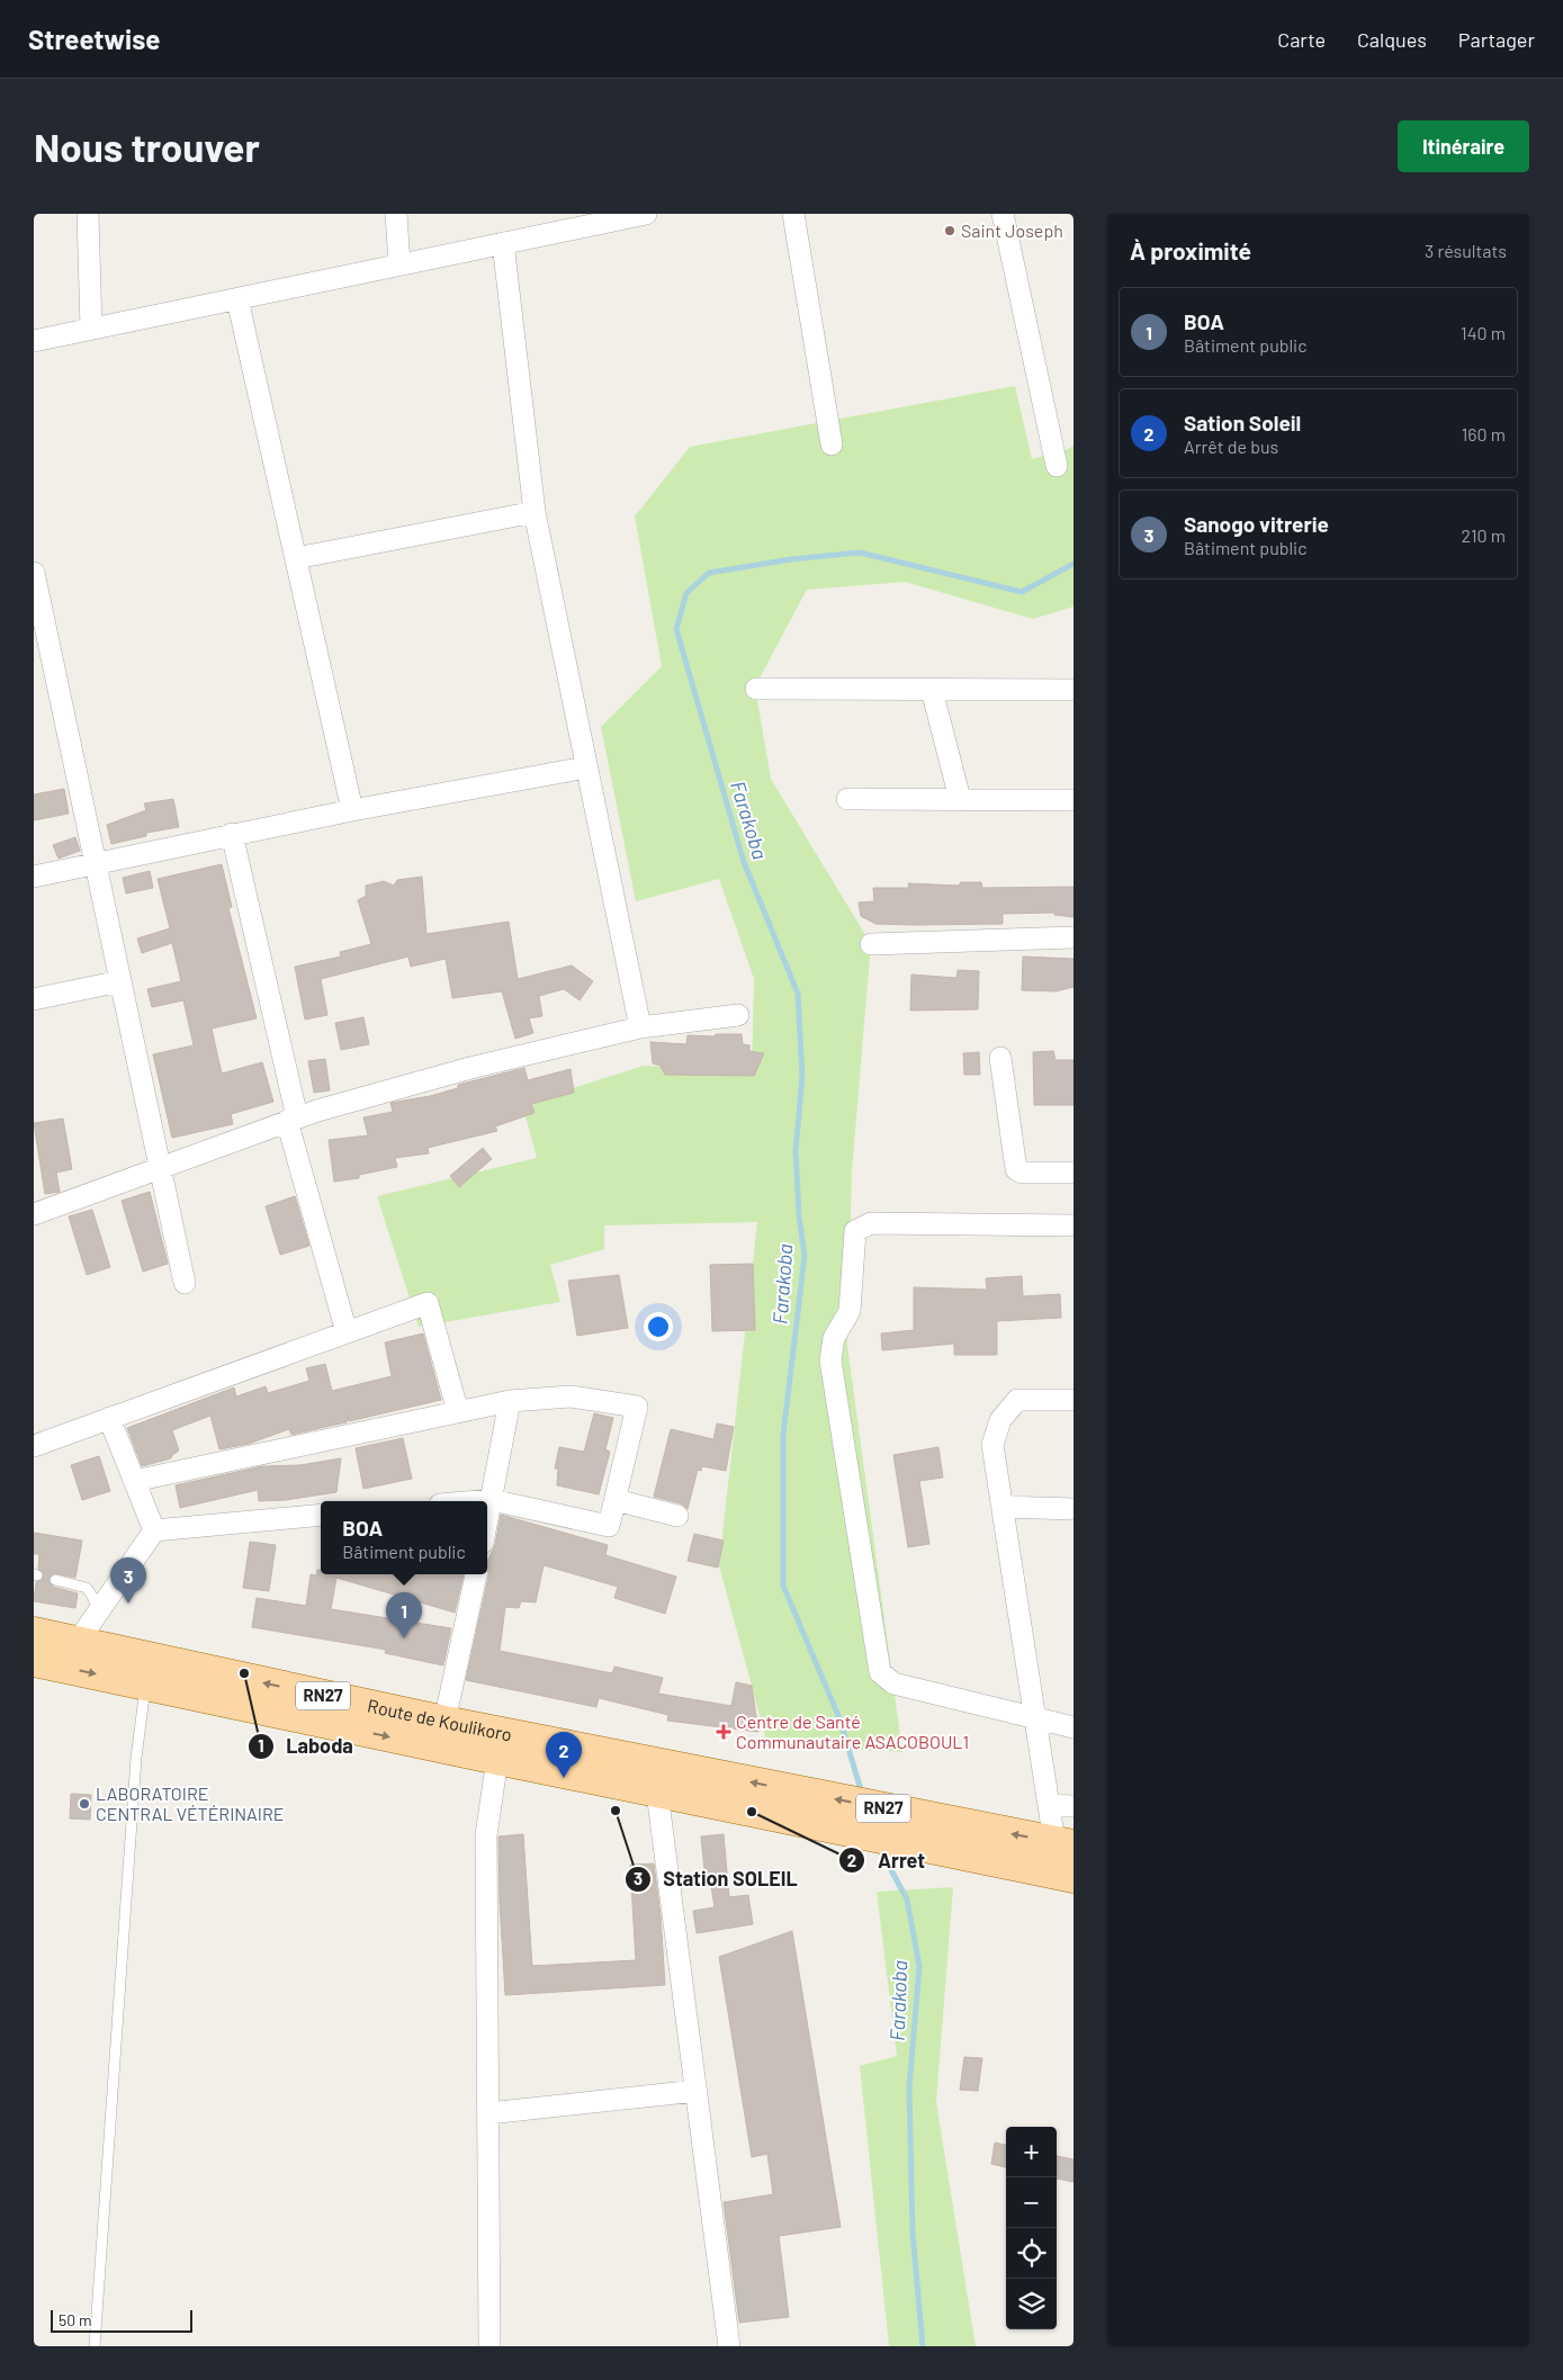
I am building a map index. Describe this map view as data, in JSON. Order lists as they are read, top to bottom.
{
  "streets": {
    "main road": ["RN27", "Route de Koulikoro"]
  },
  "crossings": [
    ["RN27", "Route de Koulikoro"]
  ],
  "water": ["Farakoba"],
  "places": {
    "other": [
      "Saint Joseph",
      "Laboda",
      "LABORATOIRE CENTRAL VÉTÉRINAIRE",
      "Station SOLEIL",
      "Arret"
    ],
    "health": ["Centre de Santé Communautaire ASACOBOUL1"]
  },
  "scale_bar": "50 m",
  "page": {
    "header": "Streetwise",
    "nav": ["Carte", "Calques", "Partager"],
    "buttons": "Itinéraire",
    "title": "Nous trouver",
    "heading": ["À proximité", "3 résultats"],
    "list": [
      {
        "mark": "1",
        "name": "BOA",
        "note": "Bâtiment public",
        "value": "140 m"
      },
      {
        "mark": "2",
        "name": "Sation Soleil",
        "note": "Arrêt de bus",
        "value": "160 m"
      },
      {
        "mark": "3",
        "name": "Sanogo vitrerie",
        "note": "Bâtiment public",
        "value": "210 m"
      }
    ],
    "popup": ["BOA", "Bâtiment public"],
    "pins": ["3", "1", "2"],
    "map_buttons": ["+", "−"],
    "scale": "50 m"
  }
}
